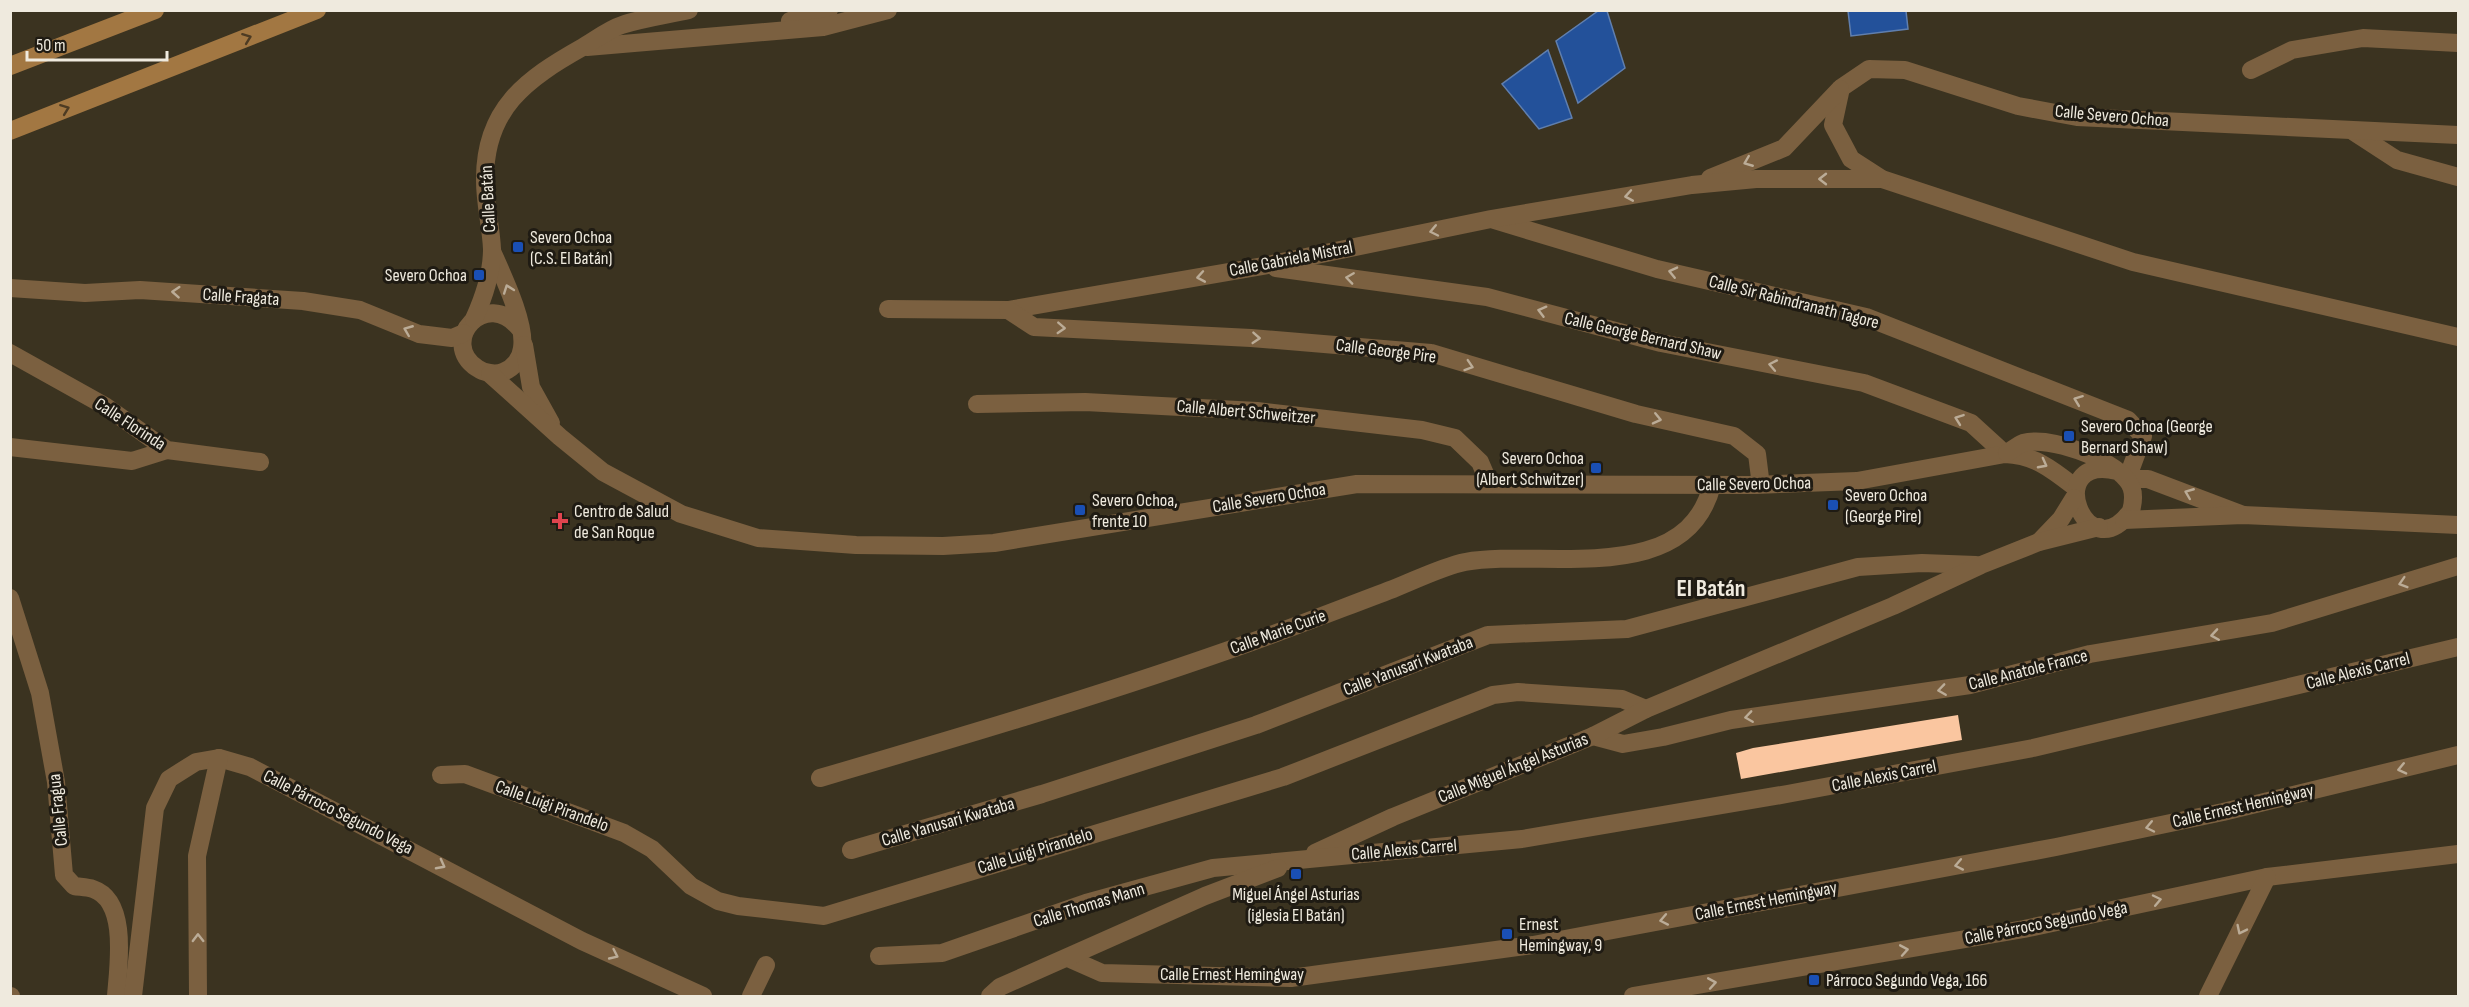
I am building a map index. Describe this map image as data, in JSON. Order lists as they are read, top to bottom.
{
  "streets": {
    "street": [
      "Calle Severo Ochoa",
      "Calle Batán",
      "Calle Gabriela Mistral",
      "Calle Fragata",
      "Calle Sir Rabindranath Tagore",
      "Calle George Bernard Shaw",
      "Calle George Pire",
      "Calle Albert Schweitzer",
      "Calle Florinda",
      "Calle Marie Curie",
      "Calle Yanusari Kwataba",
      "Calle Anatole France",
      "Calle Alexis Carrel",
      "Calle Miguel Ángel Asturias",
      "Calle Luigi Pirandelo",
      "Calle Ernest Hemingway",
      "Calle Fragua",
      "Calle Párroco Segundo Vega",
      "Calle Thomas Mann"
    ]
  },
  "crossings": [
    ["Calle Severo Ochoa", "Calle Batán"],
    ["Calle Severo Ochoa", "Calle Gabriela Mistral"],
    ["Calle Severo Ochoa", "Calle Fragata"],
    ["Calle Severo Ochoa", "Calle George Bernard Shaw"],
    ["Calle Severo Ochoa", "Calle George Pire"],
    ["Calle Severo Ochoa", "Calle Albert Schweitzer"],
    ["Calle Severo Ochoa", "Calle Marie Curie"],
    ["Calle Batán", "Calle Fragata"],
    ["Calle Gabriela Mistral", "Calle Sir Rabindranath Tagore"],
    ["Calle Gabriela Mistral", "Calle George Bernard Shaw"],
    ["Calle Gabriela Mistral", "Calle George Pire"],
    ["Calle Sir Rabindranath Tagore", "Calle Miguel Ángel Asturias"],
    ["Calle Yanusari Kwataba", "Calle Miguel Ángel Asturias"],
    ["Calle Anatole France", "Calle Miguel Ángel Asturias"],
    ["Calle Alexis Carrel", "Calle Miguel Ángel Asturias"],
    ["Calle Alexis Carrel", "Calle Thomas Mann"],
    ["Calle Miguel Ángel Asturias", "Calle Luigi Pirandelo"],
    ["Calle Miguel Ángel Asturias", "Calle Ernest Hemingway"],
    ["Calle Miguel Ángel Asturias", "Calle Thomas Mann"]
  ],
  "one_way": [
    "Calle Gabriela Mistral",
    "Calle Fragata",
    "Calle George Bernard Shaw",
    "Calle George Pire",
    "Calle Ernest Hemingway",
    "Calle Párroco Segundo Vega"
  ],
  "districts": ["El Batán"],
  "places": {
    "transit": [
      "Severo Ochoa (C.S. El Batán)",
      "Severo Ochoa",
      "Severo Ochoa (George Bernard Shaw)",
      "Severo Ochoa (Albert Schwitzer)",
      "Severo Ochoa (George Pire)",
      "Severo Ochoa, frente 10",
      "Miguel Ángel Asturias (iglesia El Batán)",
      "Ernest Hemingway, 9",
      "Párroco Segundo Vega, 166"
    ],
    "health": ["Centro de Salud de San Roque"]
  },
  "scale_bar": "50 m"
}
